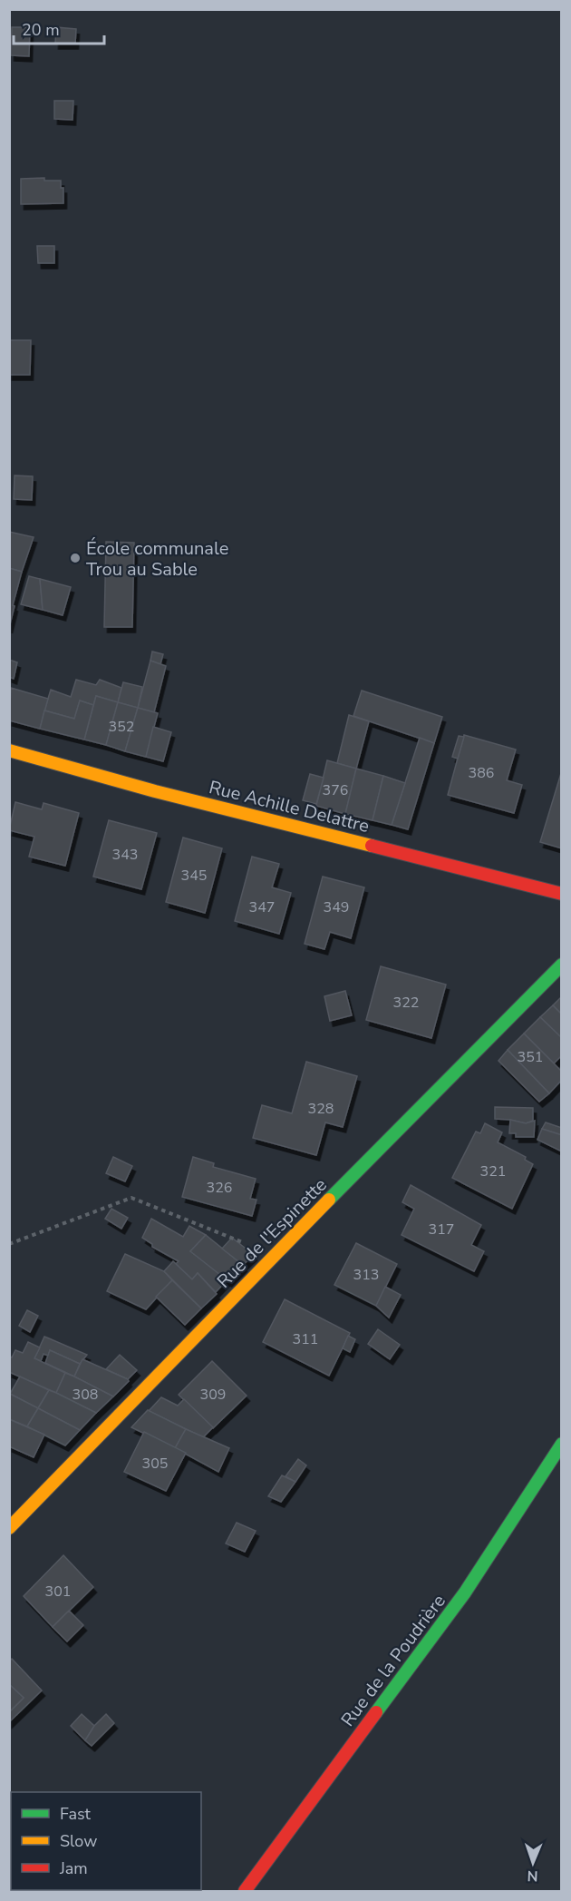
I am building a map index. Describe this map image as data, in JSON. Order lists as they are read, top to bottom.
{
  "streets": {
    "street": ["Rue Achille Delattre", "Rue de l'Espinette", "Rue de la Poudrière"]
  },
  "places": ["École communale Trou au Sable"],
  "house_numbers": [
    "352",
    "386",
    "376",
    "343",
    "345",
    "347",
    "349",
    "322",
    "351",
    "328",
    "321",
    "326",
    "317",
    "313",
    "311",
    "308",
    "309",
    "305",
    "301"
  ],
  "legend": ["Fast", "Slow", "Jam"],
  "scale_bar": "20 m",
  "north": "bottom"
}
